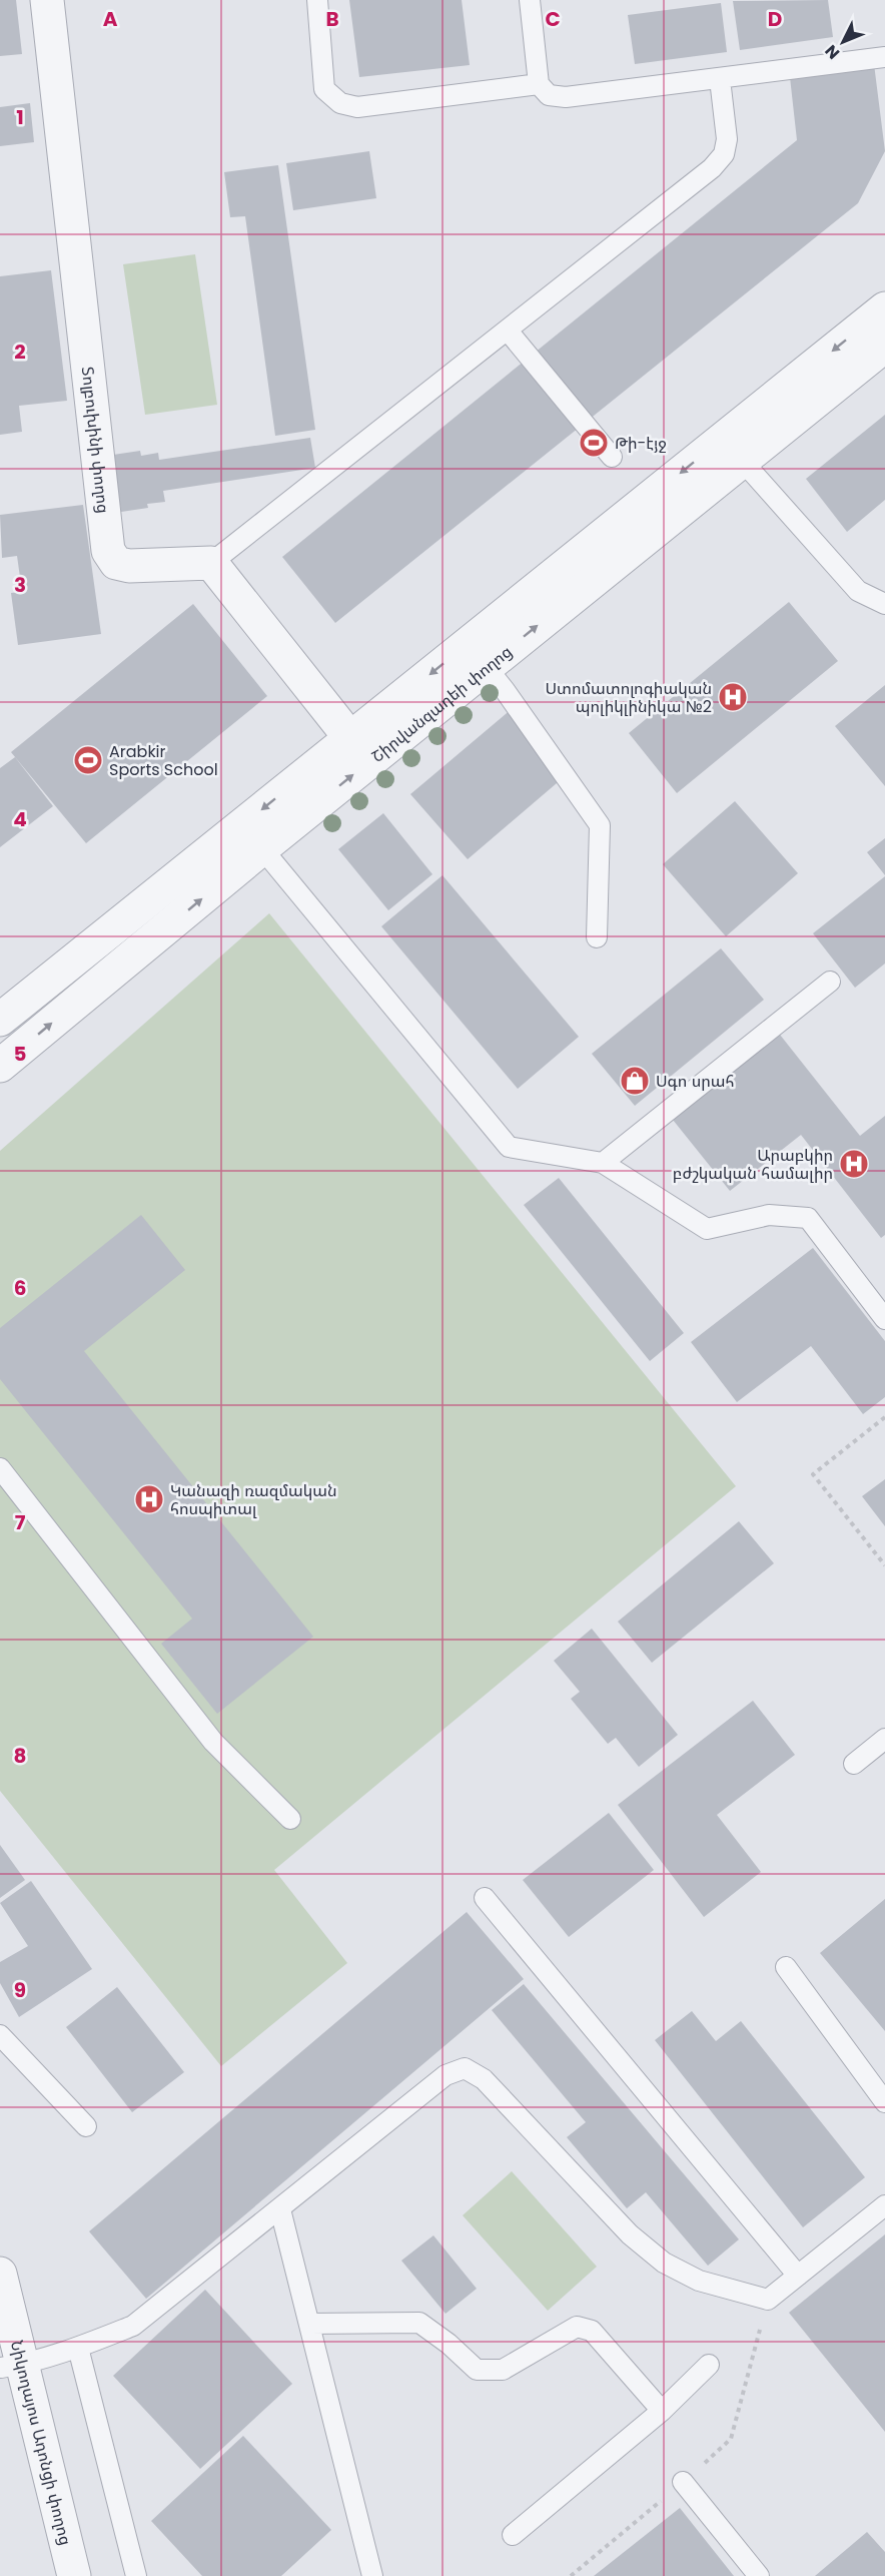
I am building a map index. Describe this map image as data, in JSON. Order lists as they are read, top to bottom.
{
  "streets": {
    "street": ["Տոլբուխինի փողոց", "Շիրվանզադեի փողոց", "Նիկողայոս Ադոնցի փողոց"]
  },
  "places": {
    "sports": ["Թի-էյջ", "Arabkir Sports School"],
    "hospital": ["Ստոմատոլոգիական պոլիկլինիկա №2", "Արաբկիր բժշկական համալիր", "Կանազի ռազմական հոսպիտալ"],
    "shop": ["Սգո սրահ"]
  },
  "north": "bottom left",
  "grid": {
    "columns": [
      "A",
      "B",
      "C",
      "D"
    ],
    "rows": [
      "1",
      "2",
      "3",
      "4",
      "5",
      "6",
      "7",
      "8",
      "9"
    ]
  }
}
